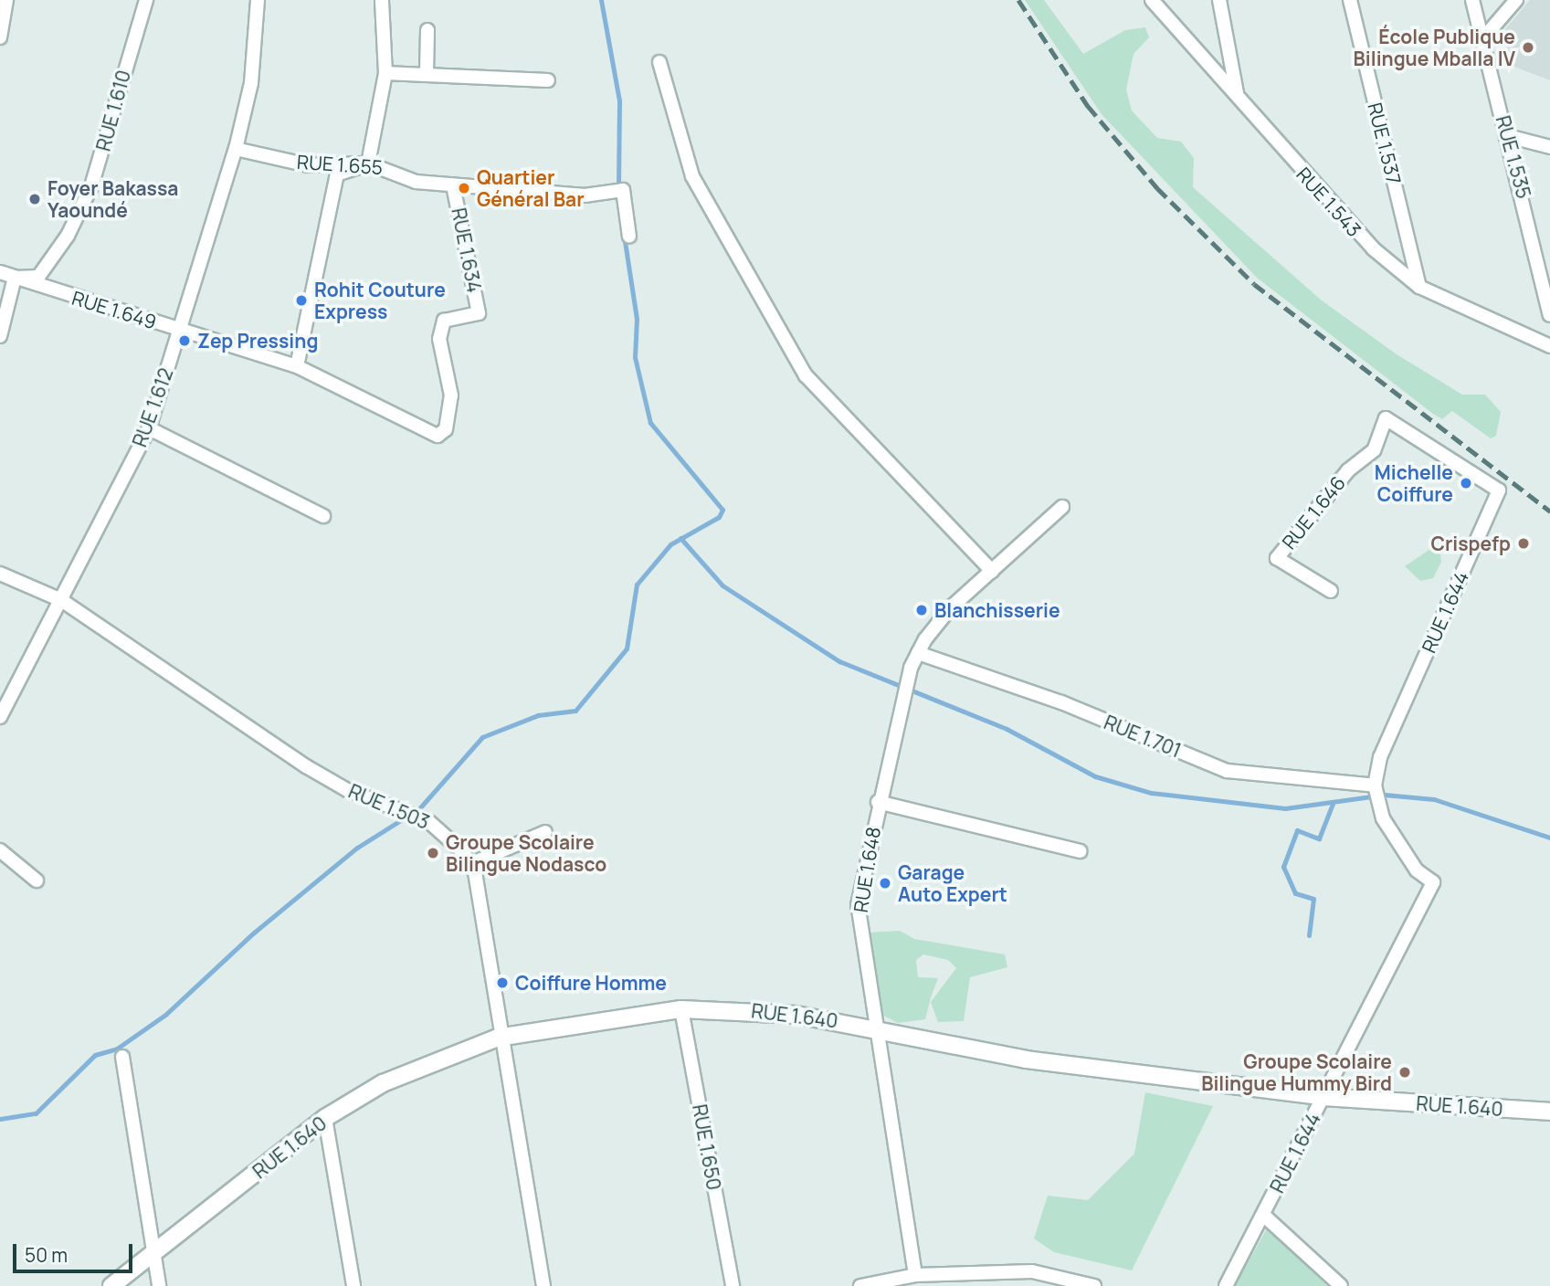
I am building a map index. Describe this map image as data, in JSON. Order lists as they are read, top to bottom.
{
  "streets": {
    "street": [
      "RUE 1.610",
      "RUE 1.537",
      "RUE 1.535",
      "RUE 1.655",
      "RUE 1.543",
      "RUE 1.634",
      "RUE 1.649",
      "RUE 1.612",
      "RUE 1.646",
      "RUE 1.644",
      "RUE 1.701",
      "RUE 1.503",
      "RUE 1.648",
      "RUE 1.640",
      "RUE 1.650"
    ]
  },
  "crossings": [
    ["RUE 1.610", "RUE 1.649"],
    ["RUE 1.537", "RUE 1.543"],
    ["RUE 1.655", "RUE 1.634"],
    ["RUE 1.655", "RUE 1.612"],
    ["RUE 1.634", "RUE 1.649"],
    ["RUE 1.649", "RUE 1.612"],
    ["RUE 1.612", "RUE 1.503"],
    ["RUE 1.646", "RUE 1.644"],
    ["RUE 1.644", "RUE 1.701"],
    ["RUE 1.644", "RUE 1.640"],
    ["RUE 1.701", "RUE 1.648"],
    ["RUE 1.503", "RUE 1.640"],
    ["RUE 1.648", "RUE 1.640"],
    ["RUE 1.640", "RUE 1.650"]
  ],
  "places": [
    "École Publique Bilingue Mballa IV",
    "Quartier Général Bar",
    "Foyer Bakassa Yaoundé",
    "Rohit Couture Express",
    "Zep Pressing",
    "Michelle Coiffure",
    "Crispefp",
    "Blanchisserie",
    "Groupe Scolaire Bilingue Nodasco",
    "Garage Auto Expert",
    "Coiffure Homme",
    "Groupe Scolaire Bilingue Hummy Bird"
  ],
  "scale_bar": "50 m"
}
